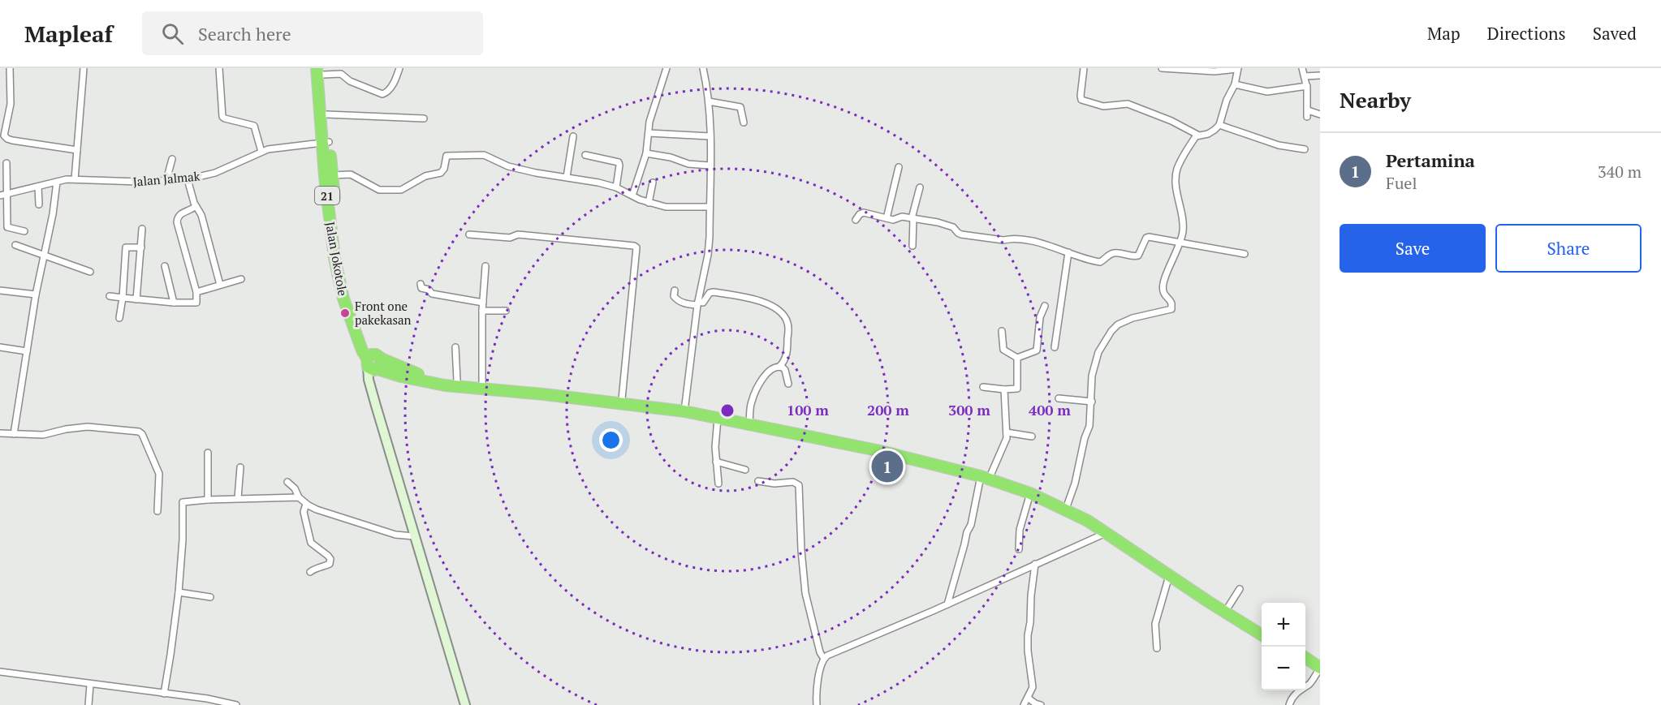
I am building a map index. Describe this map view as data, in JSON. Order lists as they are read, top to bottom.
{
  "streets": {
    "highway": ["21", "Jalan Jokotole"],
    "street": ["Jalan Jalmak"]
  },
  "crossings": [
    ["Jalan Jalmak", "Jalan Jokotole"]
  ],
  "places": ["Front one pakekasan"],
  "page": {
    "header": "Mapleaf",
    "search": "Search here",
    "nav": ["Map", "Directions", "Saved"],
    "heading": "Nearby",
    "list": [
      {
        "mark": "1",
        "name": "Pertamina",
        "note": "Fuel",
        "value": "340 m"
      }
    ],
    "buttons": ["Save", "Share"],
    "pins": "1",
    "map_buttons": ["+", "−"]
  },
  "rings": [
    "100 m",
    "200 m",
    "300 m",
    "400 m"
  ]
}
